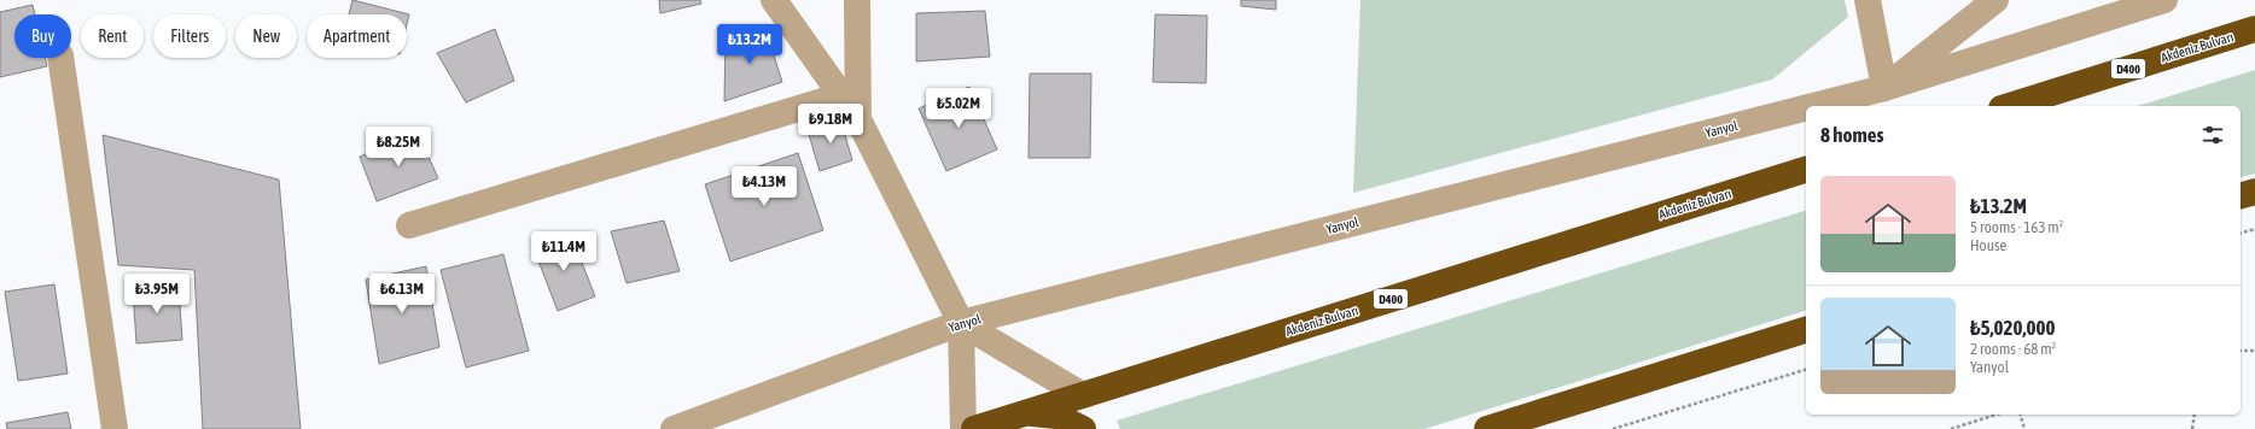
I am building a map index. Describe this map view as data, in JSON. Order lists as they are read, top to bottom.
{
  "streets": {
    "highway": ["Akdeniz Bulvarı", "D400"],
    "street": ["Yanyol"]
  },
  "page": {
    "chip": [
      "Buy",
      "Rent",
      "Filters",
      "New",
      "Apartment"
    ],
    "price": [
      "₺13.2M",
      "₺5.02M",
      "₺9.18M",
      "₺8.25M",
      "₺4.13M",
      "₺11.4M",
      "₺3.95M",
      "₺6.13M"
    ],
    "heading": "8 homes",
    "list": [
      {
        "name": "₺13.2M",
        "note": "5 rooms · 163 m² · House"
      },
      {
        "name": "₺5,020,000",
        "note": "2 rooms · 68 m² · Yanyol"
      }
    ]
  }
}
